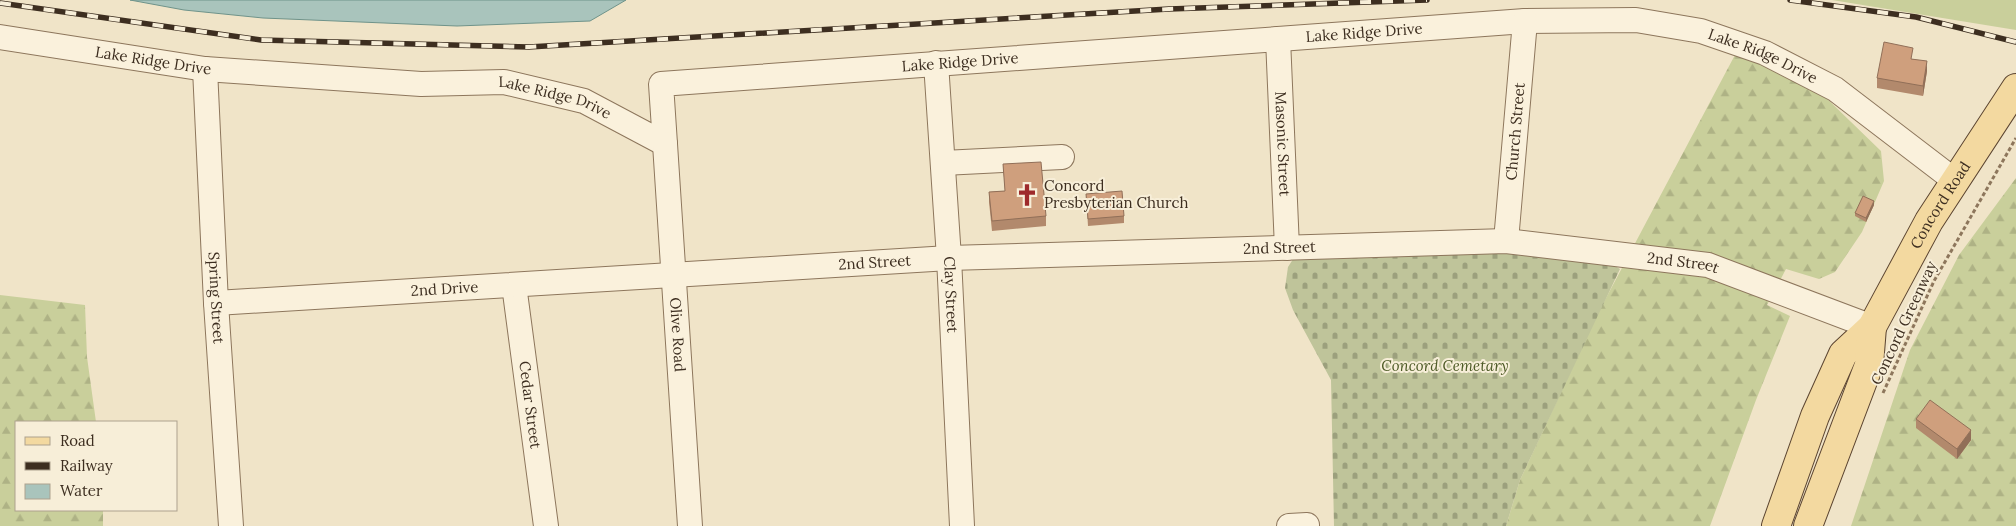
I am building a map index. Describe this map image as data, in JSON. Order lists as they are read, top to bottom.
{
  "streets": {
    "main road": ["Concord Road"],
    "street": [
      "Lake Ridge Drive",
      "Church Street",
      "Masonic Street",
      "2nd Street",
      "2nd Drive",
      "Clay Street",
      "Spring Street",
      "Olive Road",
      "Cedar Street"
    ],
    "path": ["Concord Greenway"]
  },
  "crossings": [
    ["Lake Ridge Drive", "Church Street"],
    ["Lake Ridge Drive", "Masonic Street"],
    ["Lake Ridge Drive", "Concord Road"],
    ["Lake Ridge Drive", "Clay Street"],
    ["Lake Ridge Drive", "Spring Street"],
    ["Lake Ridge Drive", "Olive Road"],
    ["Church Street", "2nd Street"],
    ["Masonic Street", "2nd Street"],
    ["Concord Road", "2nd Street"],
    ["2nd Street", "2nd Drive"],
    ["2nd Street", "Clay Street"],
    ["2nd Street", "Olive Road"],
    ["2nd Drive", "Spring Street"],
    ["2nd Drive", "Olive Road"],
    ["2nd Drive", "Cedar Street"]
  ],
  "parks": ["Concord Cemetary"],
  "places": {
    "church": ["Concord Presbyterian Church"]
  },
  "legend": ["Road", "Railway", "Water"]
}
